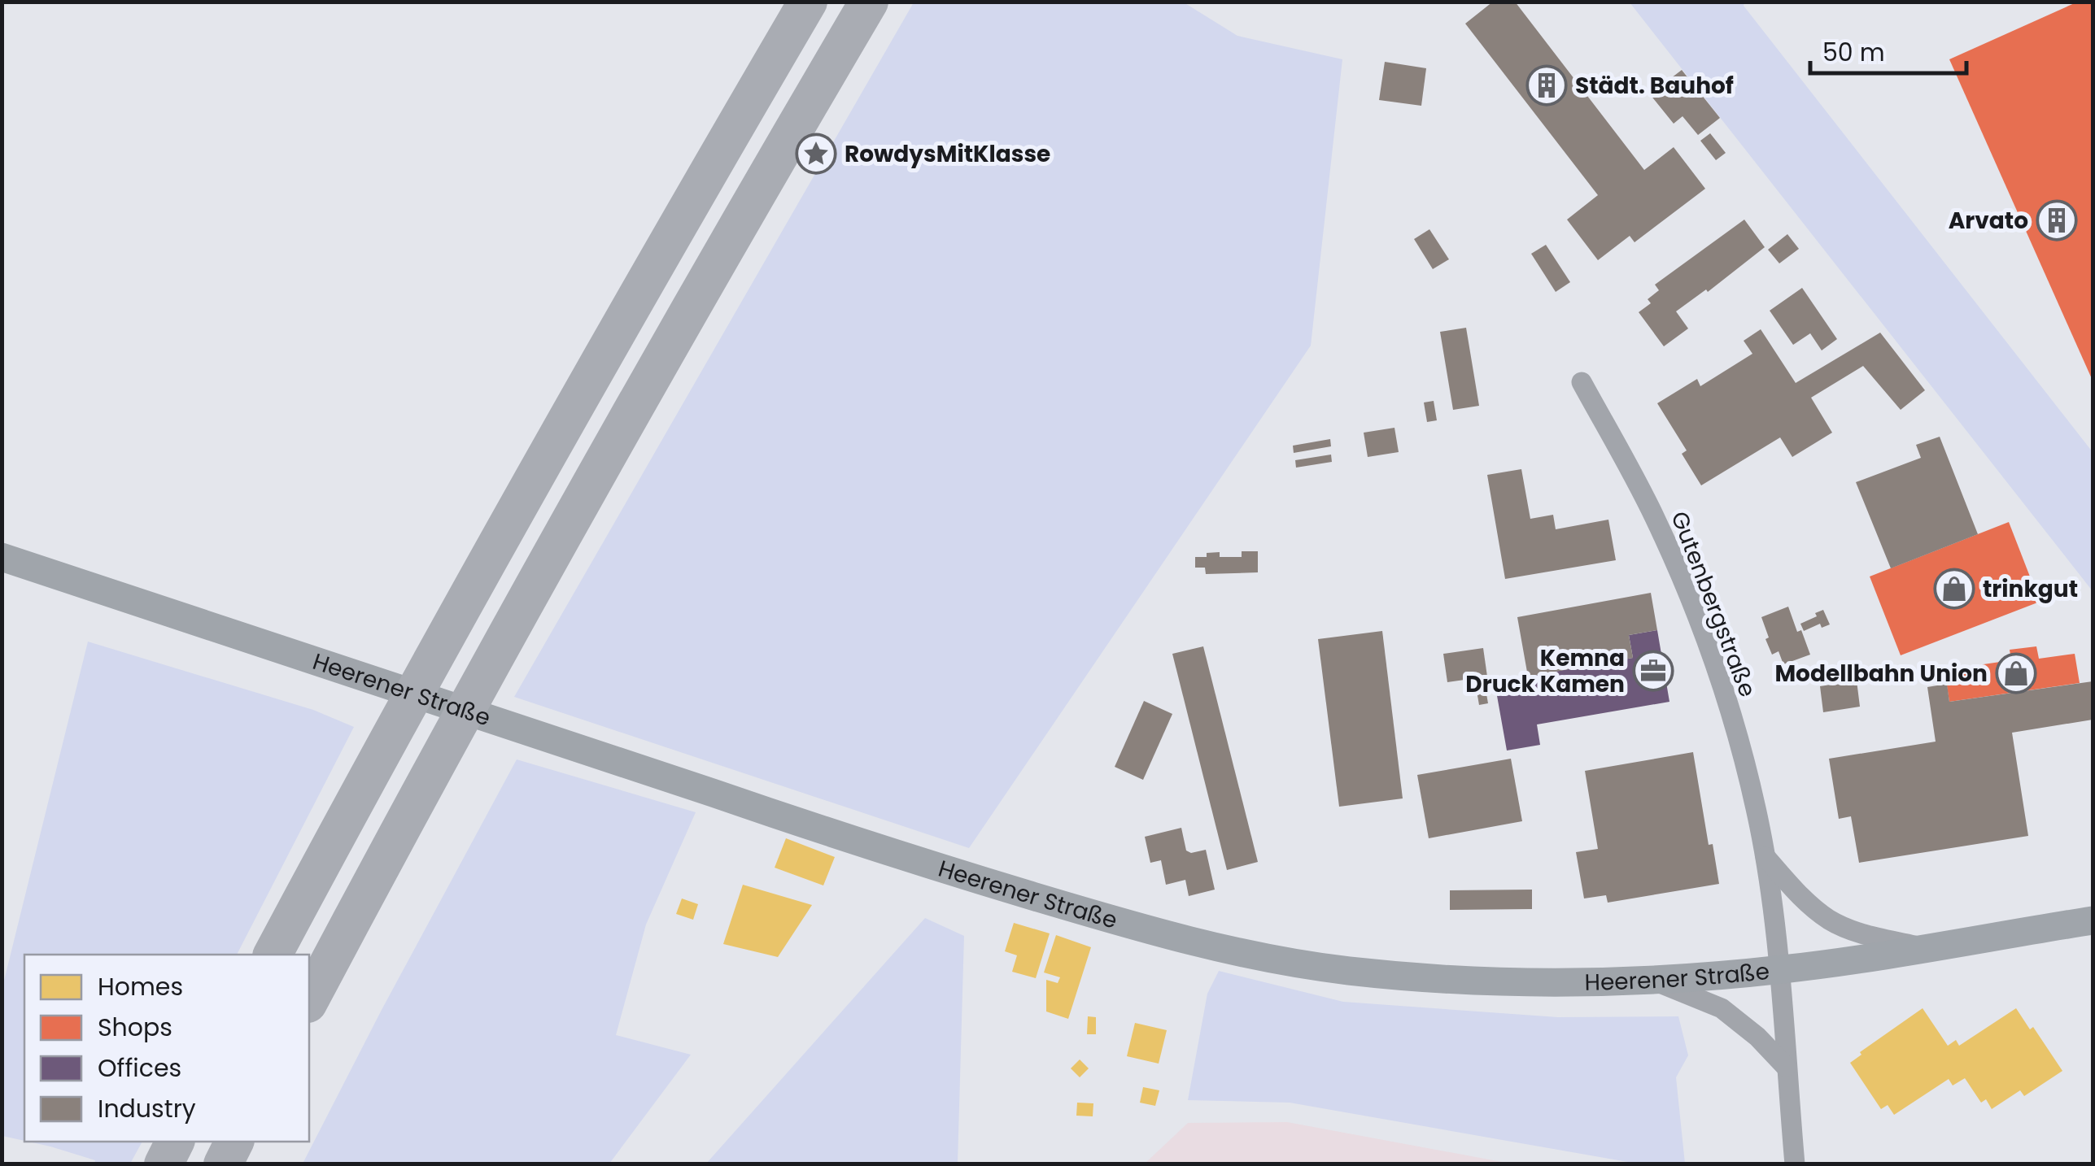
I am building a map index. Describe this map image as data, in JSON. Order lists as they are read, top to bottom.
{
  "streets": {
    "main road": ["Heerener Straße"],
    "street": ["Gutenbergstraße"]
  },
  "crossings": [
    ["Gutenbergstraße", "Heerener Straße"]
  ],
  "places": {
    "building": ["Städt. Bauhof", "Arvato"],
    "place": ["RowdysMitKlasse"],
    "shop": ["trinkgut", "Modellbahn Union"],
    "office": ["Kemna Druck Kamen"]
  },
  "legend": [
    "Homes",
    "Shops",
    "Offices",
    "Industry"
  ],
  "scale_bar": "50 m"
}
